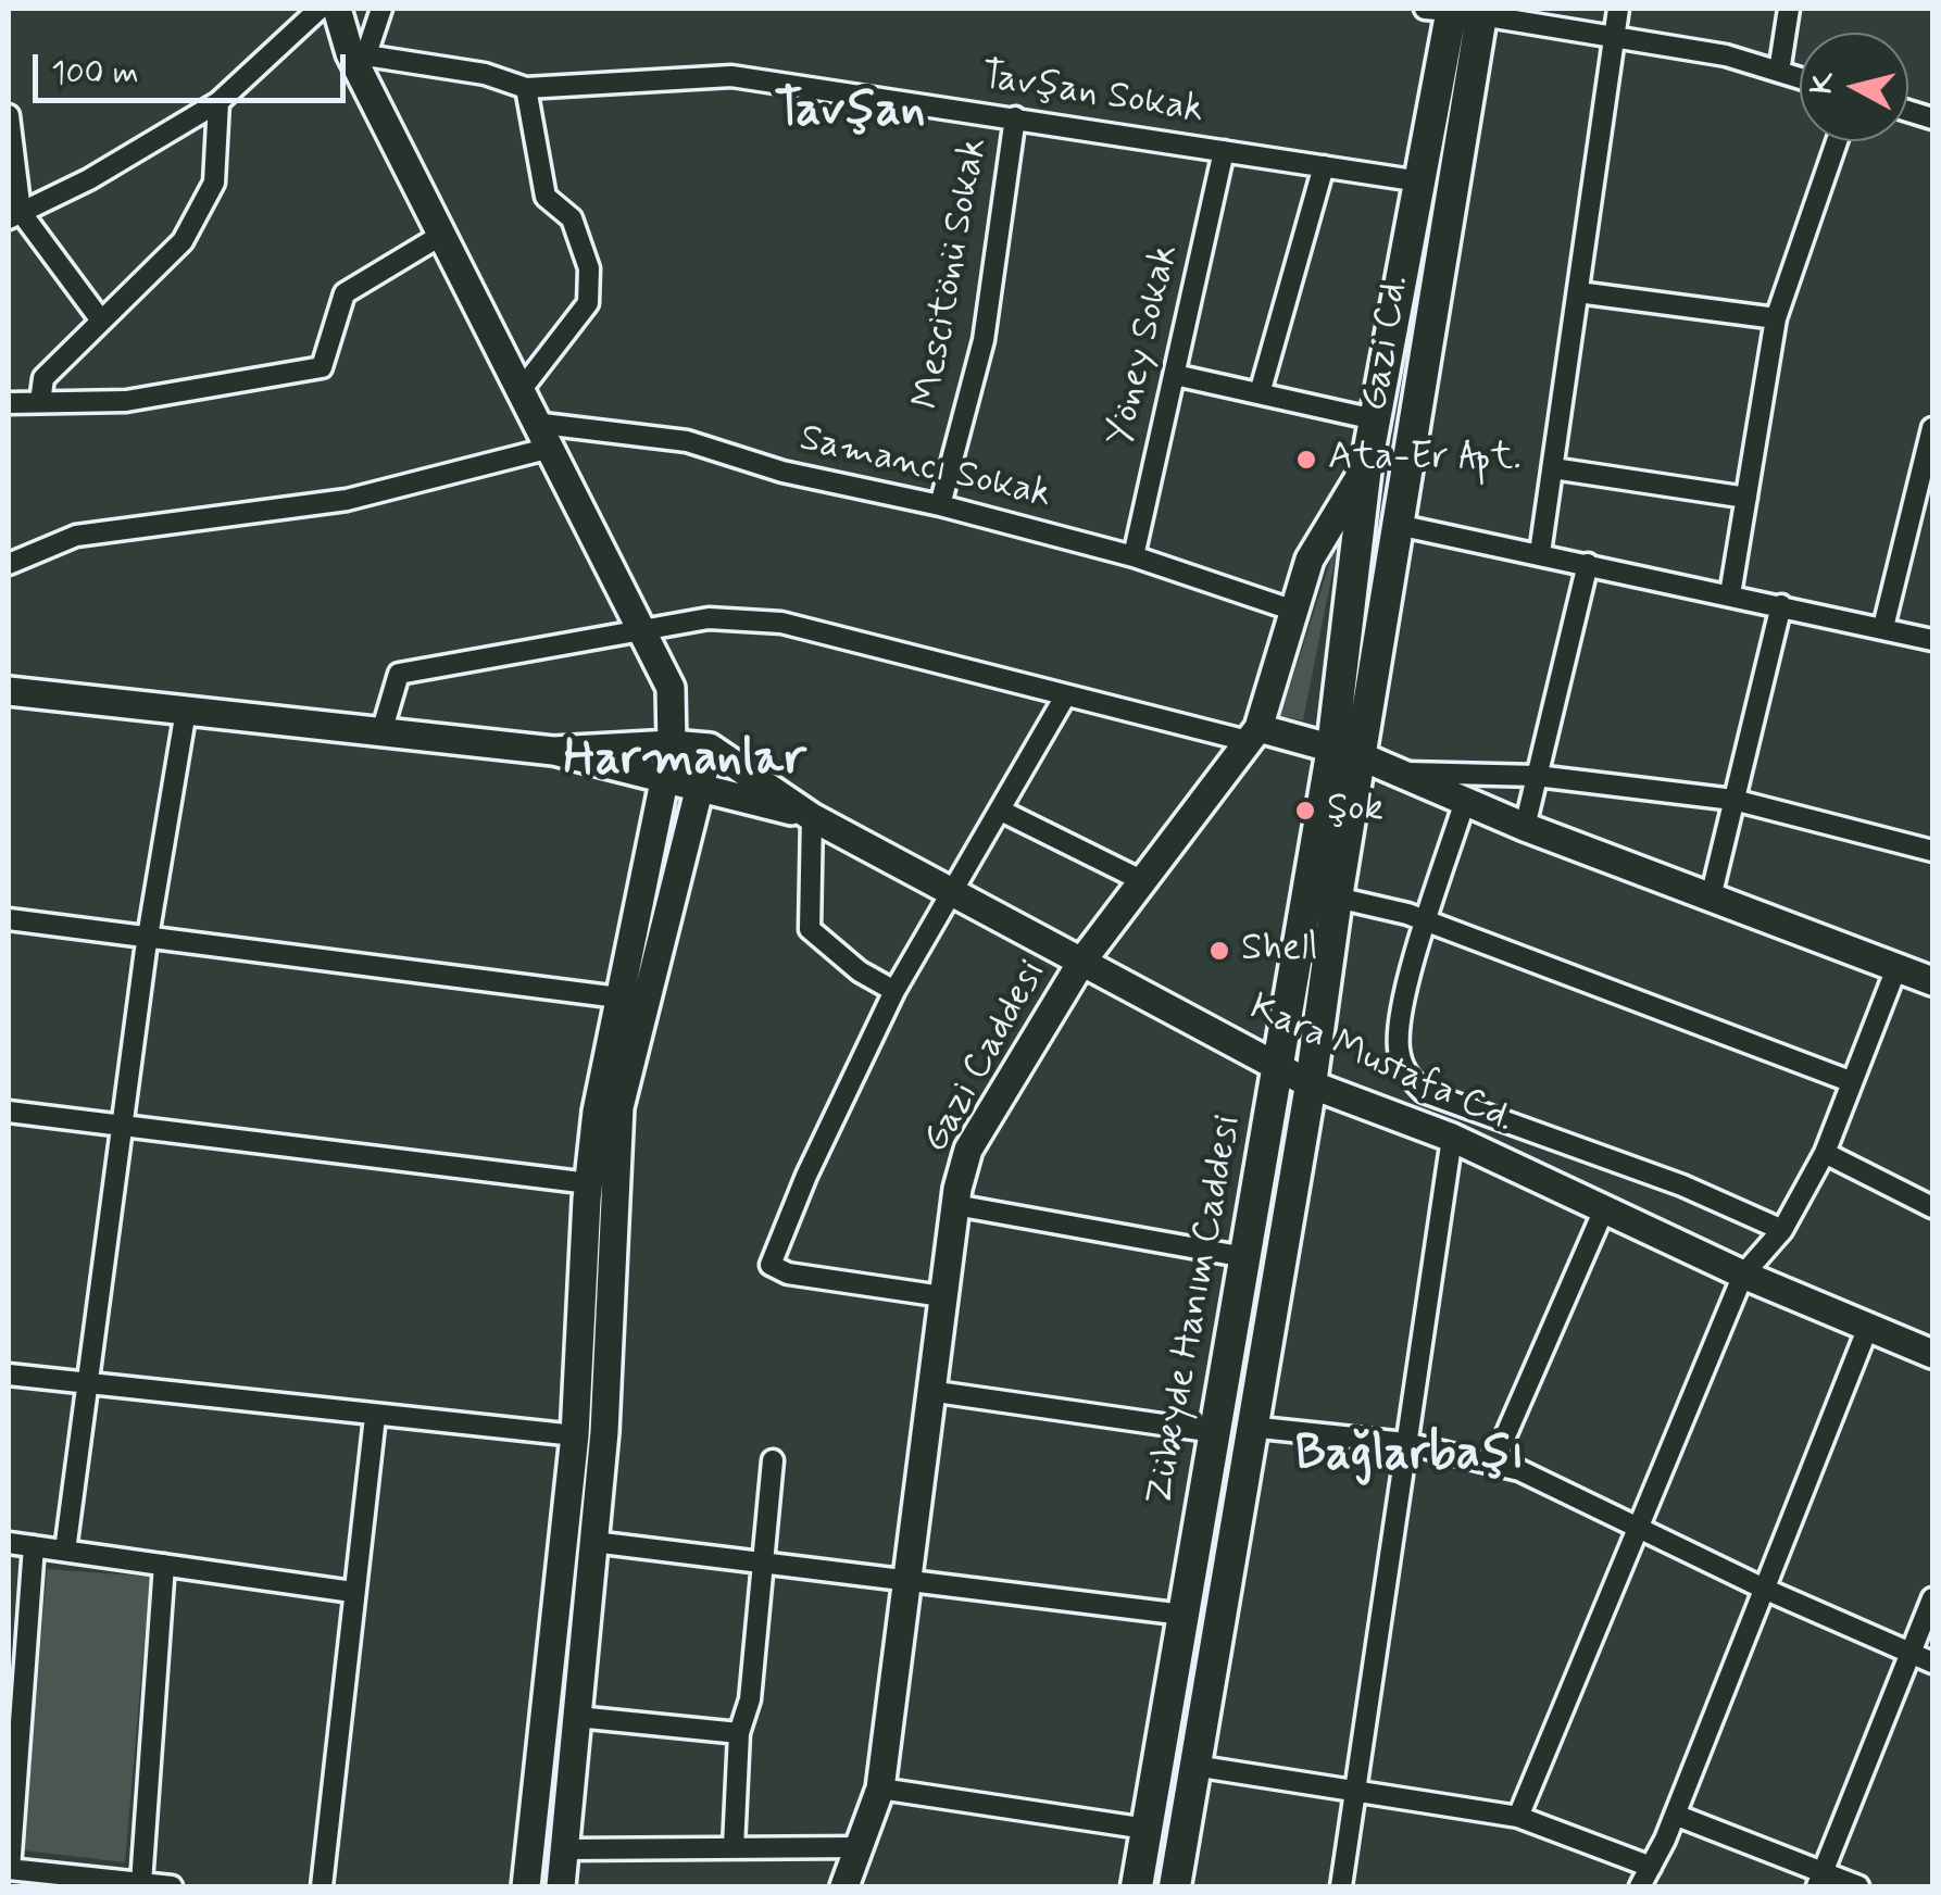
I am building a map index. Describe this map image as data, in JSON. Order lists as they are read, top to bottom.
{
  "streets": {
    "main road": ["Gazi Cd.", "Zübeyde Hanım Caddesi"],
    "street": [
      "Tavşan Sokak",
      "Mescitönü Sokak",
      "Yöney Sokak",
      "Samancı Sokak",
      "Gazi Caddesi",
      "Kara Mustafa Cd."
    ]
  },
  "crossings": [
    ["Tavşan Sokak", "Mescitönü Sokak"],
    ["Tavşan Sokak", "Gazi Cd."],
    ["Tavşan Sokak", "Yöney Sokak"],
    ["Mescitönü Sokak", "Samancı Sokak"],
    ["Gazi Cd.", "Gazi Caddesi"],
    ["Gazi Cd.", "Zübeyde Hanım Caddesi"],
    ["Yöney Sokak", "Samancı Sokak"],
    ["Samancı Sokak", "Gazi Caddesi"],
    ["Gazi Caddesi", "Kara Mustafa Cd."],
    ["Kara Mustafa Cd.", "Zübeyde Hanım Caddesi"]
  ],
  "districts": ["Tavşan", "Harmanlar", "Bağlarbaşı"],
  "places": ["Ata-Er Apt.", "Şok", "Shell"],
  "scale_bar": "100 m",
  "north": "left"
}
